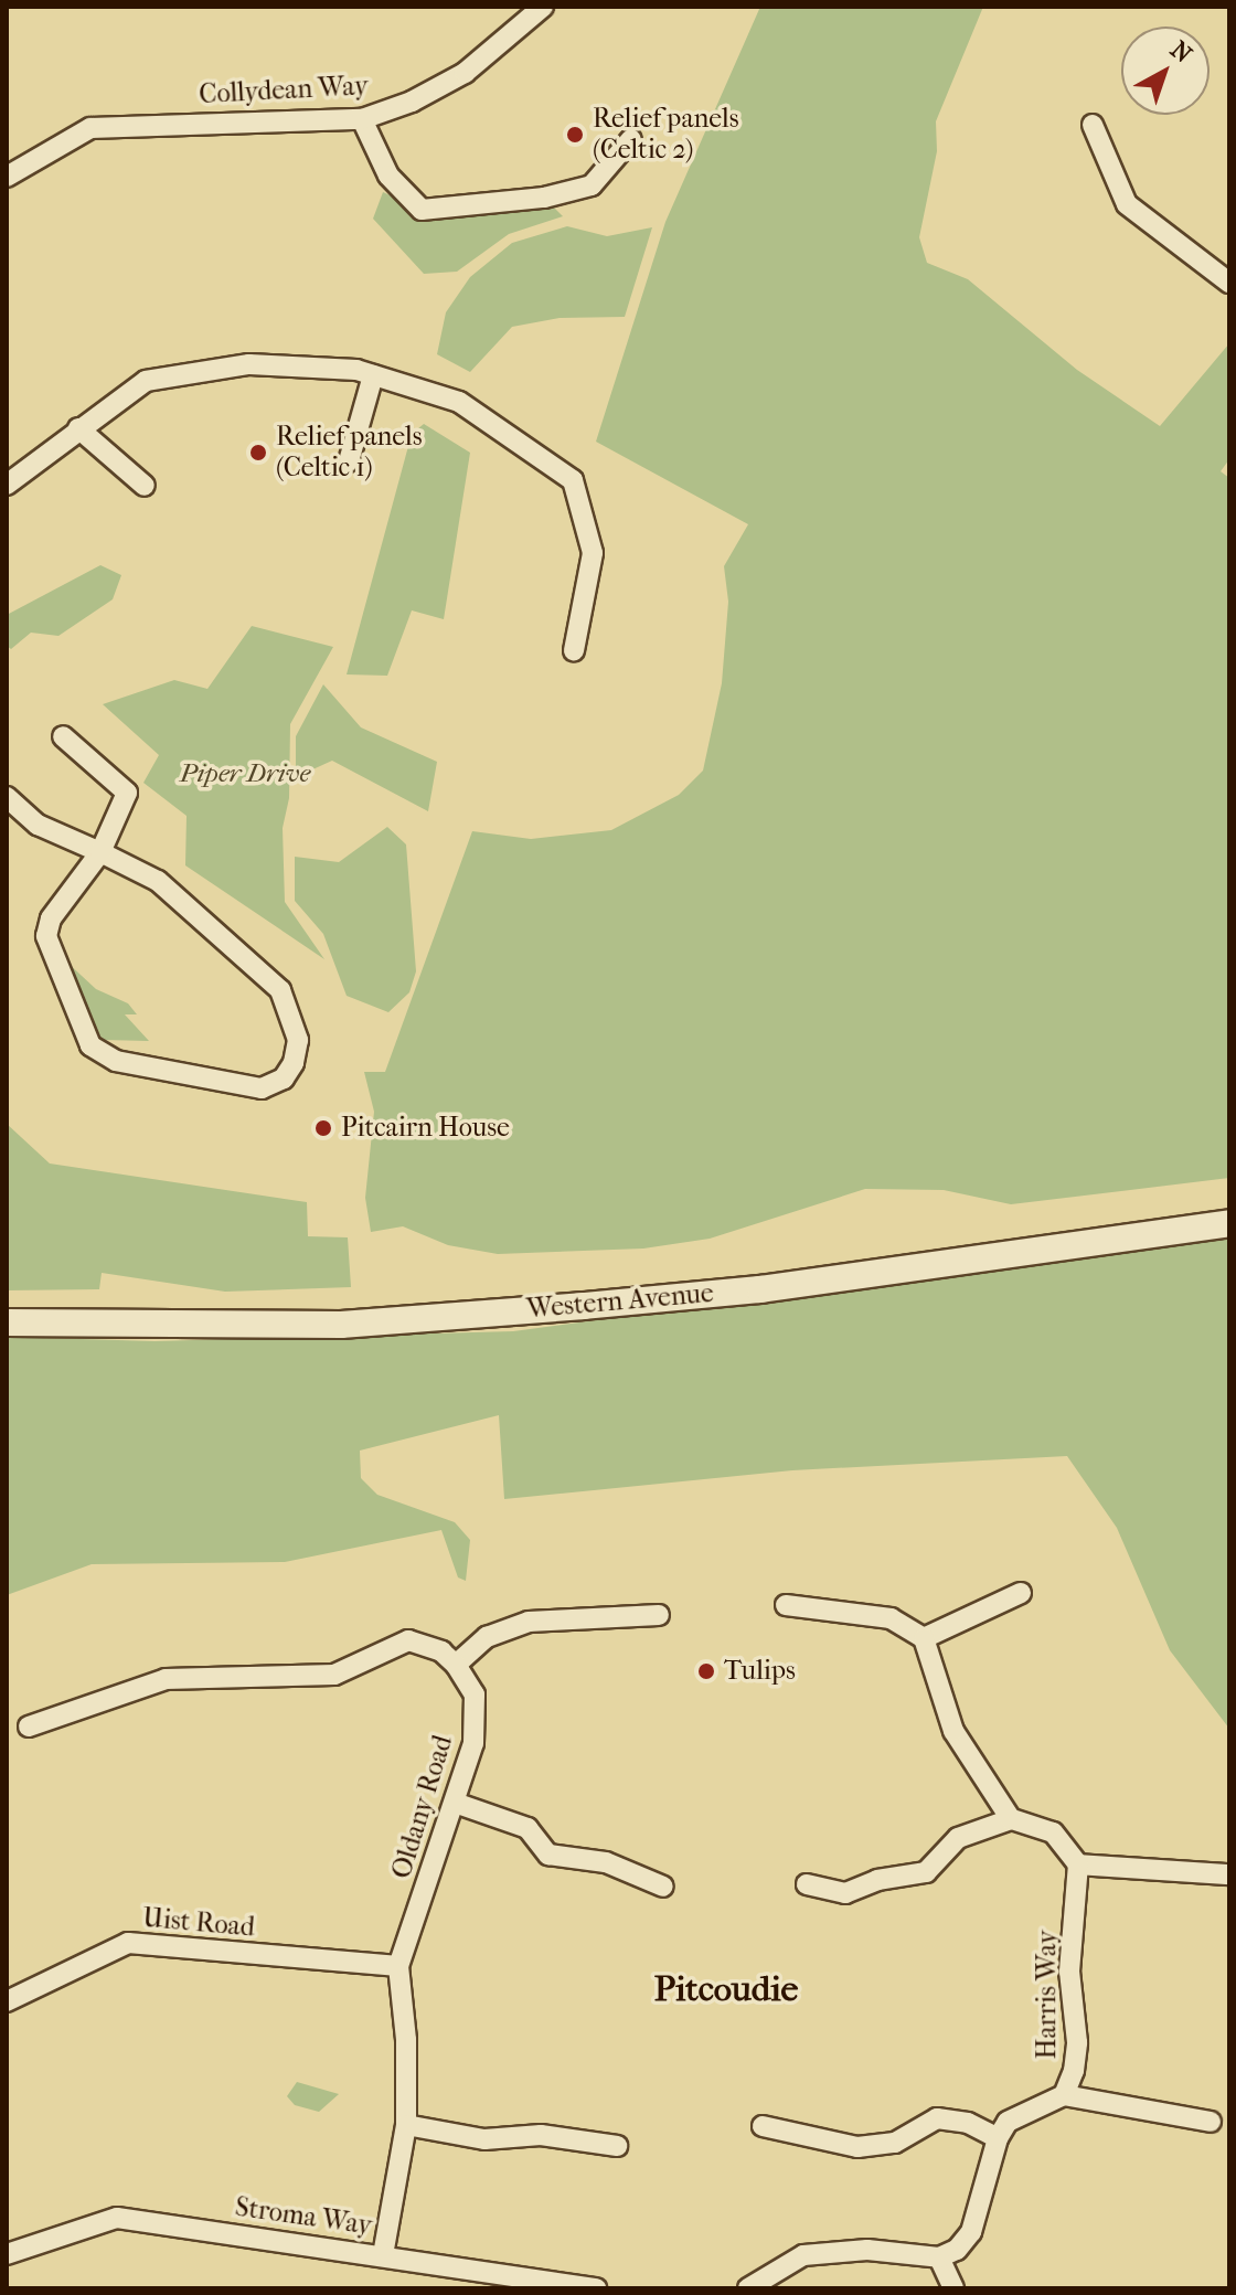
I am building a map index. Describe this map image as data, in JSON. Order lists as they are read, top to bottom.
{
  "streets": {
    "main road": ["Western Avenue"],
    "street": [
      "Collydean Way",
      "Oldany Road",
      "Uist Road",
      "Harris Way",
      "Stroma Way"
    ]
  },
  "crossings": [
    ["Oldany Road", "Uist Road"],
    ["Oldany Road", "Stroma Way"]
  ],
  "districts": ["Pitcoudie"],
  "parks": ["Piper Drive"],
  "places": [
    "Relief panels (Celtic 2)",
    "Relief panels (Celtic 1)",
    "Pitcairn House",
    "Tulips"
  ],
  "north": "top right"
}
